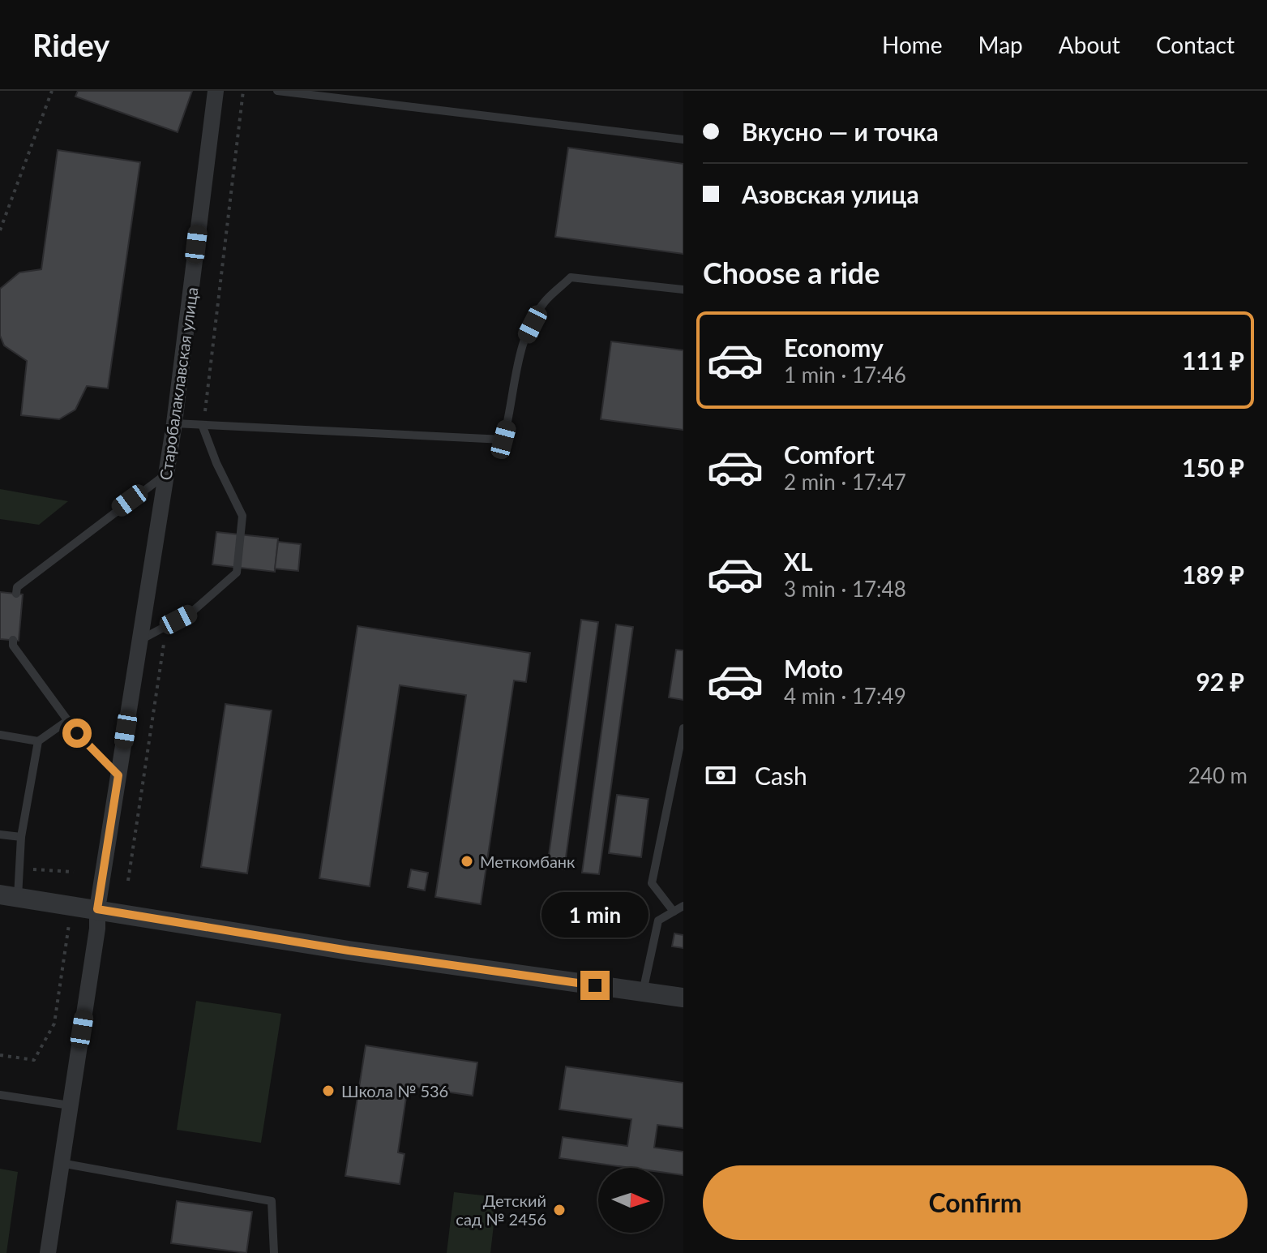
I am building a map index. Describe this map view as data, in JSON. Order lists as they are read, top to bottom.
{
  "streets": {
    "street": ["Старобалаклавская улица"]
  },
  "places": ["Меткомбанк", "Школа № 536", "Детский сад № 2456"],
  "north": "right",
  "page": {
    "header": "Ridey",
    "nav": [
      "Home",
      "Map",
      "About",
      "Contact"
    ],
    "banner": ["Вкусно — и точка", "Азовская улица"],
    "heading": "Choose a ride",
    "list": [
      {
        "name": "Economy",
        "note": "1 min · 17:46",
        "value": "111 ₽"
      },
      {
        "name": "Comfort",
        "note": "2 min · 17:47",
        "value": "150 ₽"
      },
      {
        "name": "XL",
        "note": "3 min · 17:48",
        "value": "189 ₽"
      },
      {
        "name": "Moto",
        "note": "4 min · 17:49",
        "value": "92 ₽"
      }
    ],
    "pay": ["Cash", "240 m"],
    "bubble": "1 min",
    "buttons": "Confirm"
  }
}
